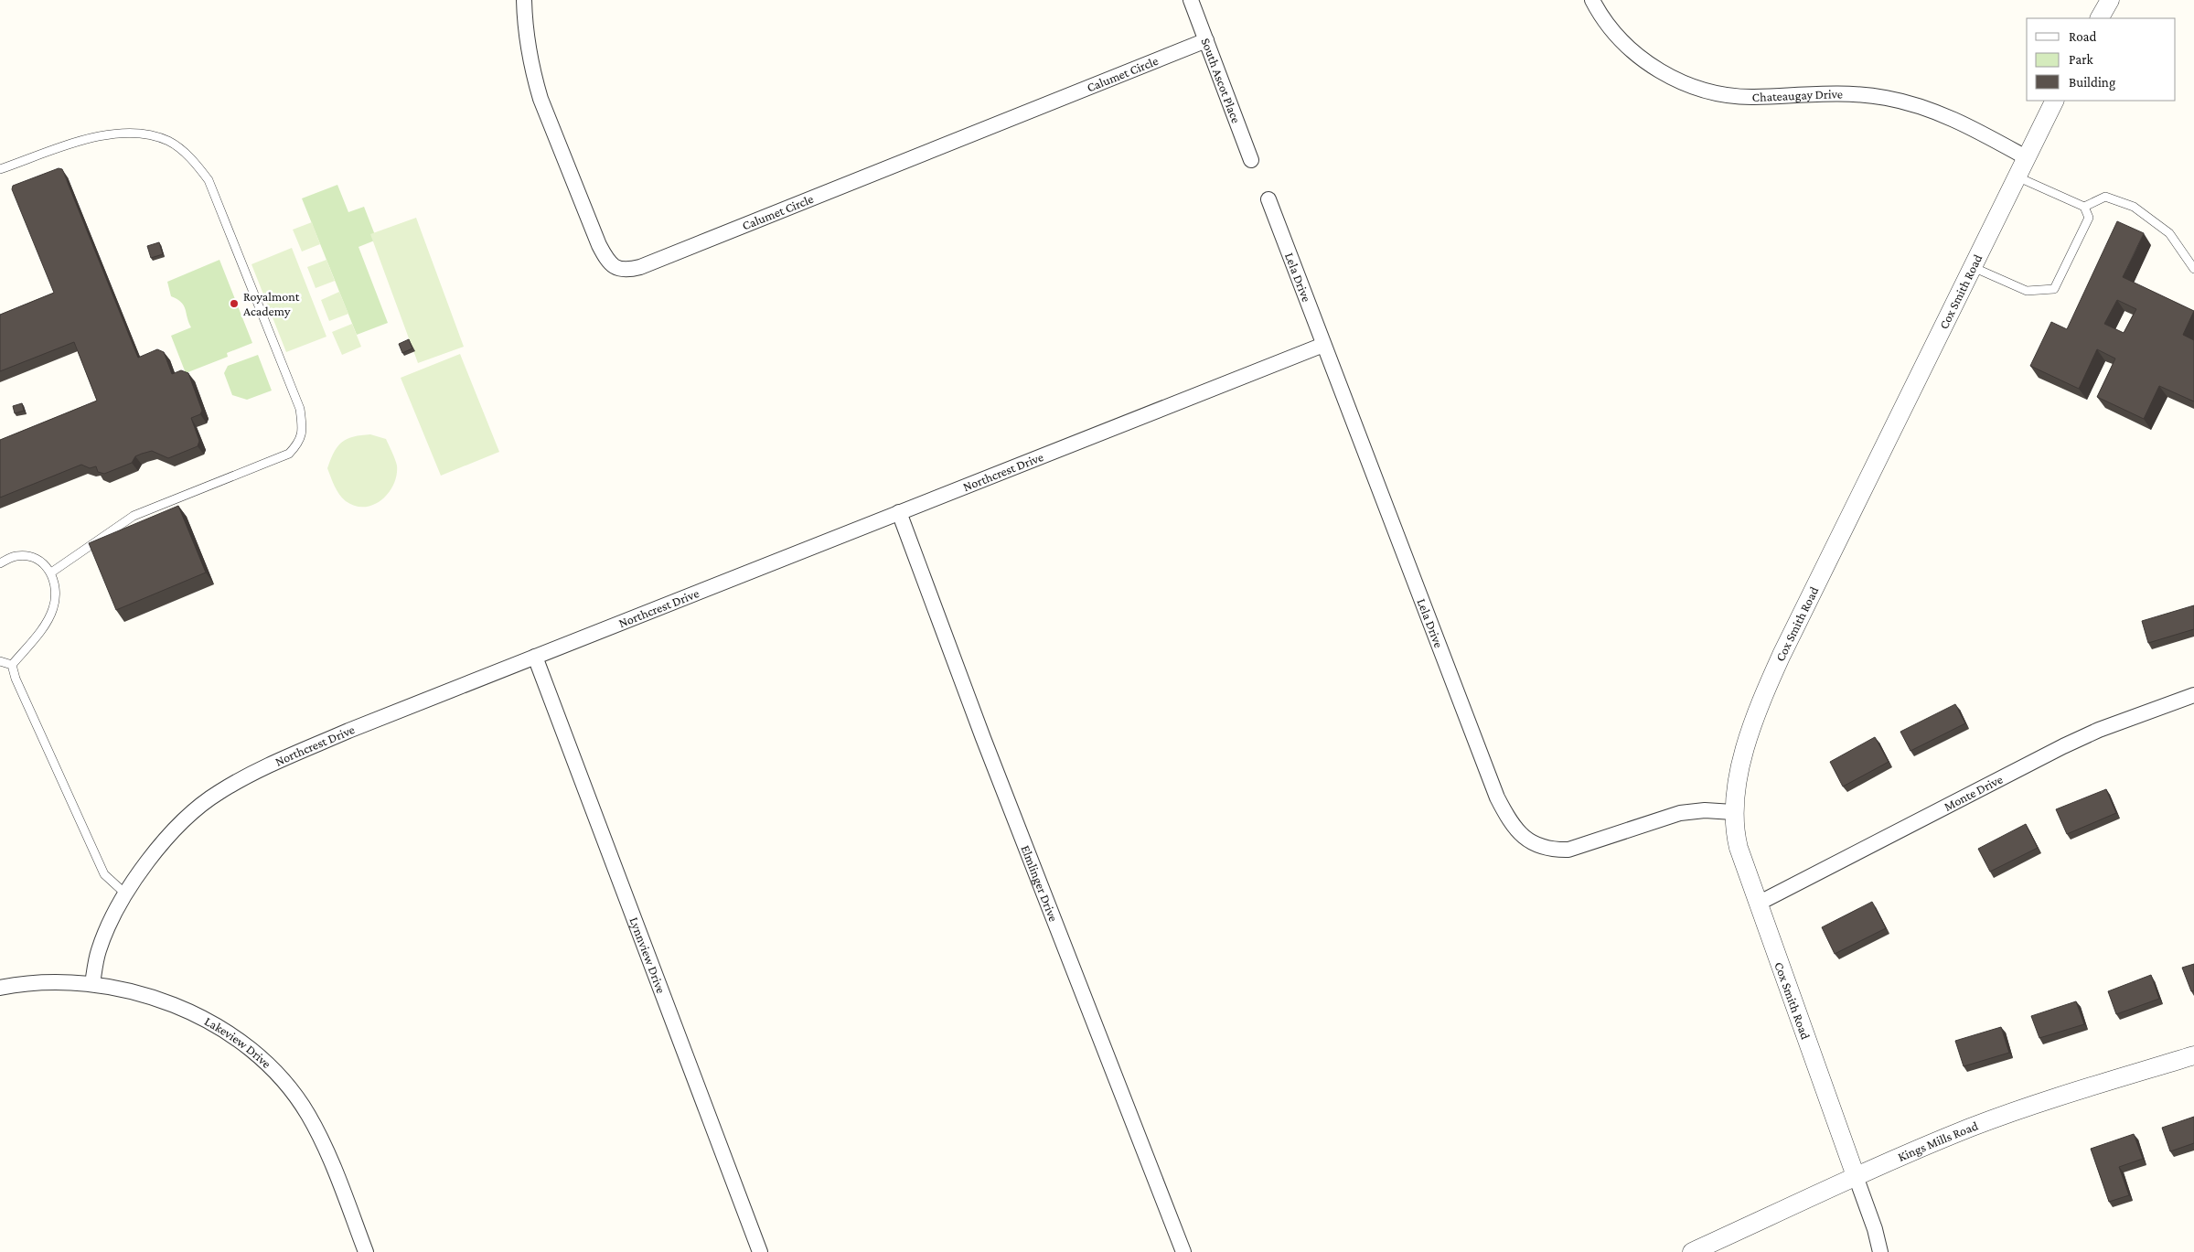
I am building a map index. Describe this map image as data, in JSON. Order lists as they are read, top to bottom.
{
  "streets": {
    "street": [
      "Calumet Circle",
      "South Ascot Place",
      "Chateaugay Drive",
      "Lela Drive",
      "Cox Smith Road",
      "Northcrest Drive",
      "Monte Drive",
      "Elmlinger Drive",
      "Lynnview Drive",
      "Lakeview Drive",
      "Kings Mills Road"
    ]
  },
  "crossings": [
    ["Calumet Circle", "South Ascot Place"],
    ["Chateaugay Drive", "Cox Smith Road"],
    ["Lela Drive", "Cox Smith Road"],
    ["Lela Drive", "Northcrest Drive"],
    ["Cox Smith Road", "Monte Drive"],
    ["Cox Smith Road", "Kings Mills Road"],
    ["Northcrest Drive", "Elmlinger Drive"],
    ["Northcrest Drive", "Lynnview Drive"],
    ["Northcrest Drive", "Lakeview Drive"]
  ],
  "places": ["Royalmont Academy"],
  "legend": ["Road", "Park", "Building"]
}
